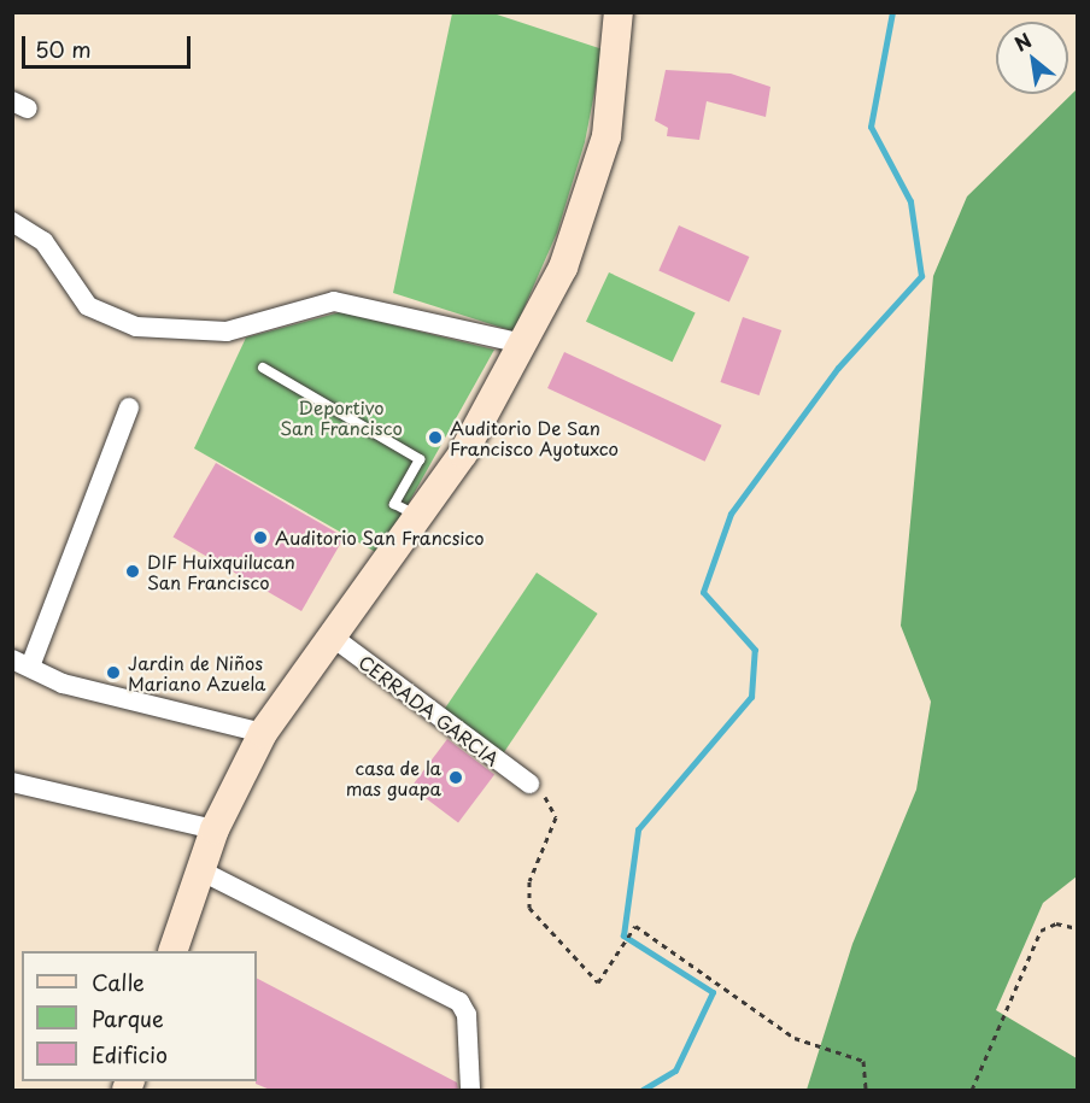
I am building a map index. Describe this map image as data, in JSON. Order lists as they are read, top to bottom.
{
  "streets": {
    "street": ["CERRADA GARCIA"]
  },
  "parks": ["Deportivo San Francisco"],
  "places": [
    "Auditorio De San Francisco Ayotuxco",
    "Auditorio San Francsico",
    "DIF Huixquilucan San Francisco",
    "Jardin de Niños Mariano Azuela",
    "casa de la mas guapa"
  ],
  "legend": ["Calle", "Parque", "Edificio"],
  "scale_bar": "50 m",
  "north": "top left"
}
